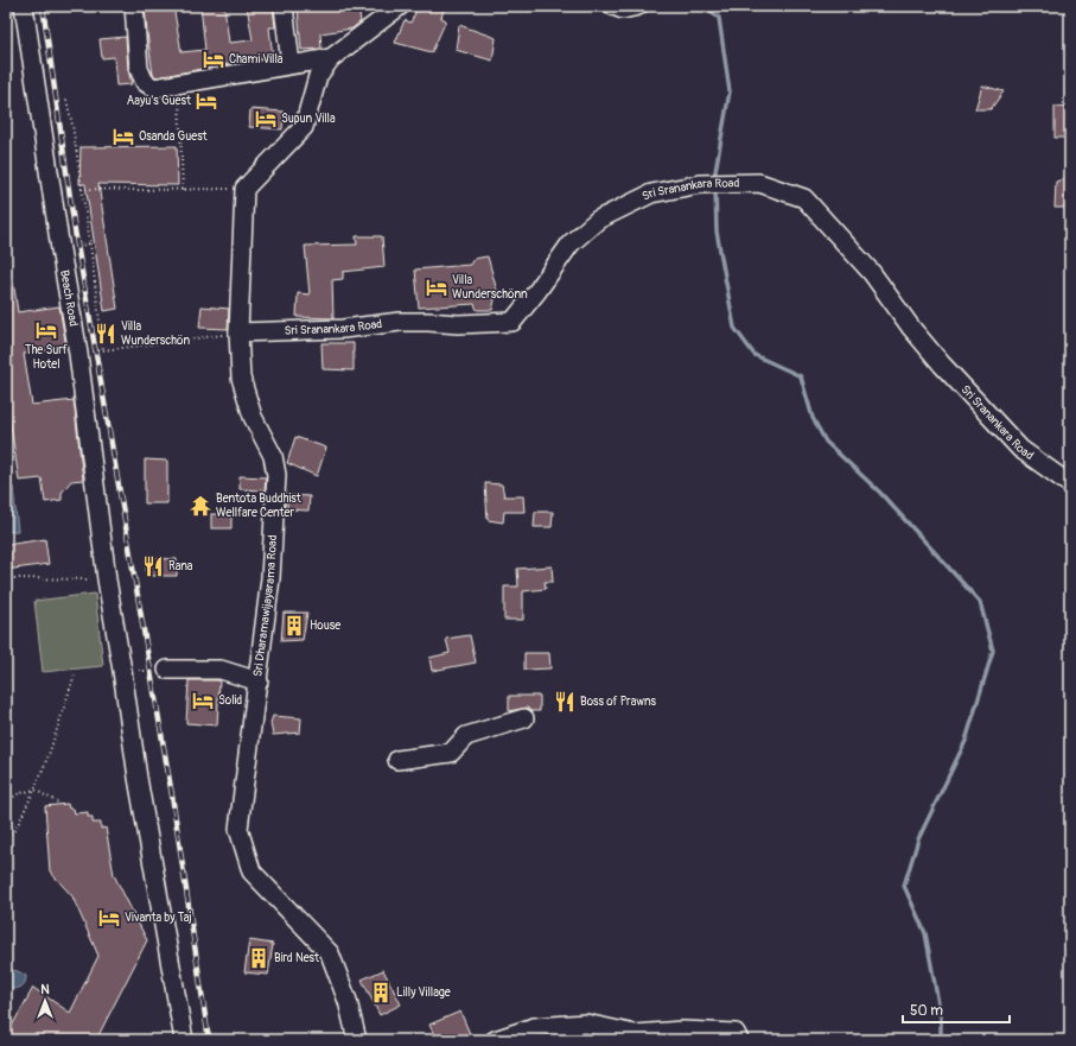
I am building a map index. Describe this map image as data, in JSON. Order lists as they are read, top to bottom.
{
  "streets": {
    "street": ["Sri Sranankara Road", "Beach Road", "Sri Dharamawijayarama Road"]
  },
  "crossings": [
    ["Sri Sranankara Road", "Sri Dharamawijayarama Road"]
  ],
  "places": {
    "hotel": [
      "Chami Villa",
      "Aayu's Guest",
      "Supun Villa",
      "Osanda Guest",
      "Villa Wunderschönn",
      "The Surf Hotel",
      "Solid",
      "Vivanta by Taj"
    ],
    "restaurant": ["Villa Wunderschön", "Rana", "Boss of Prawns"],
    "temple": ["Bentota Buddhist Wellfare Center"],
    "building": ["House", "Bird Nest", "Lilly Village"]
  },
  "scale_bar": "50 m",
  "north": "top"
}
